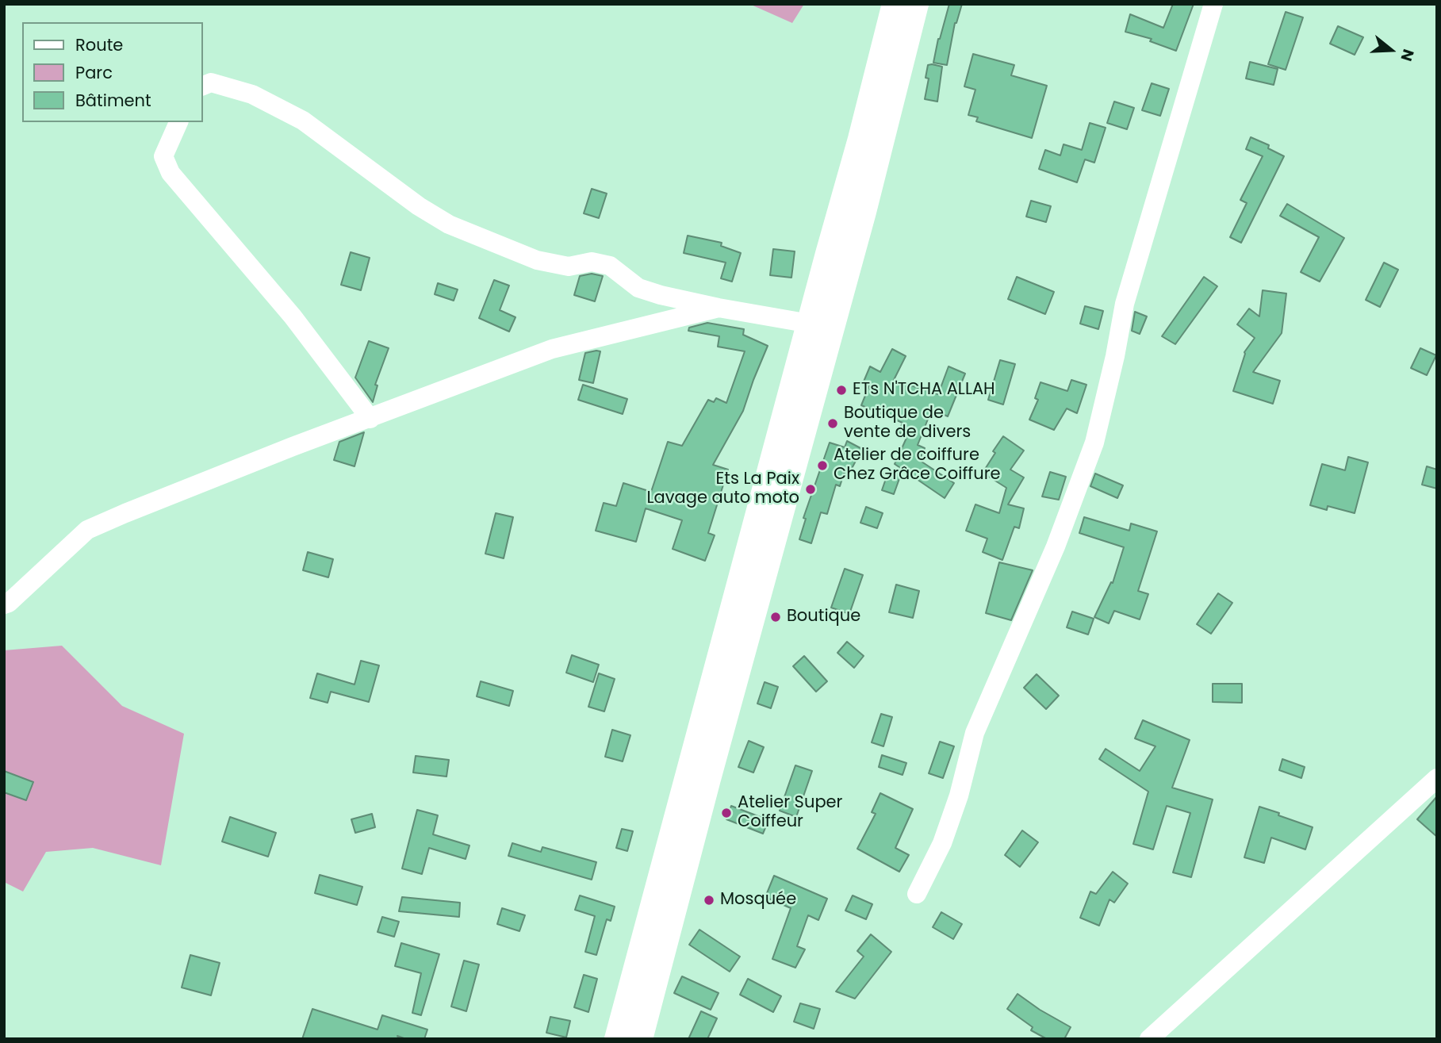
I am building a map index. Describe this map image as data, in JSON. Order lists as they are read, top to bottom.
{
  "places": [
    "ETs N'TCHA ALLAH",
    "Boutique de vente de divers",
    "Atelier de coiffure Chez Grâce Coiffure",
    "Ets La Paix Lavage auto moto",
    "Boutique",
    "Atelier Super Coiffeur",
    "Mosquée"
  ],
  "legend": ["Route", "Parc", "Bâtiment"],
  "north": "right"
}
